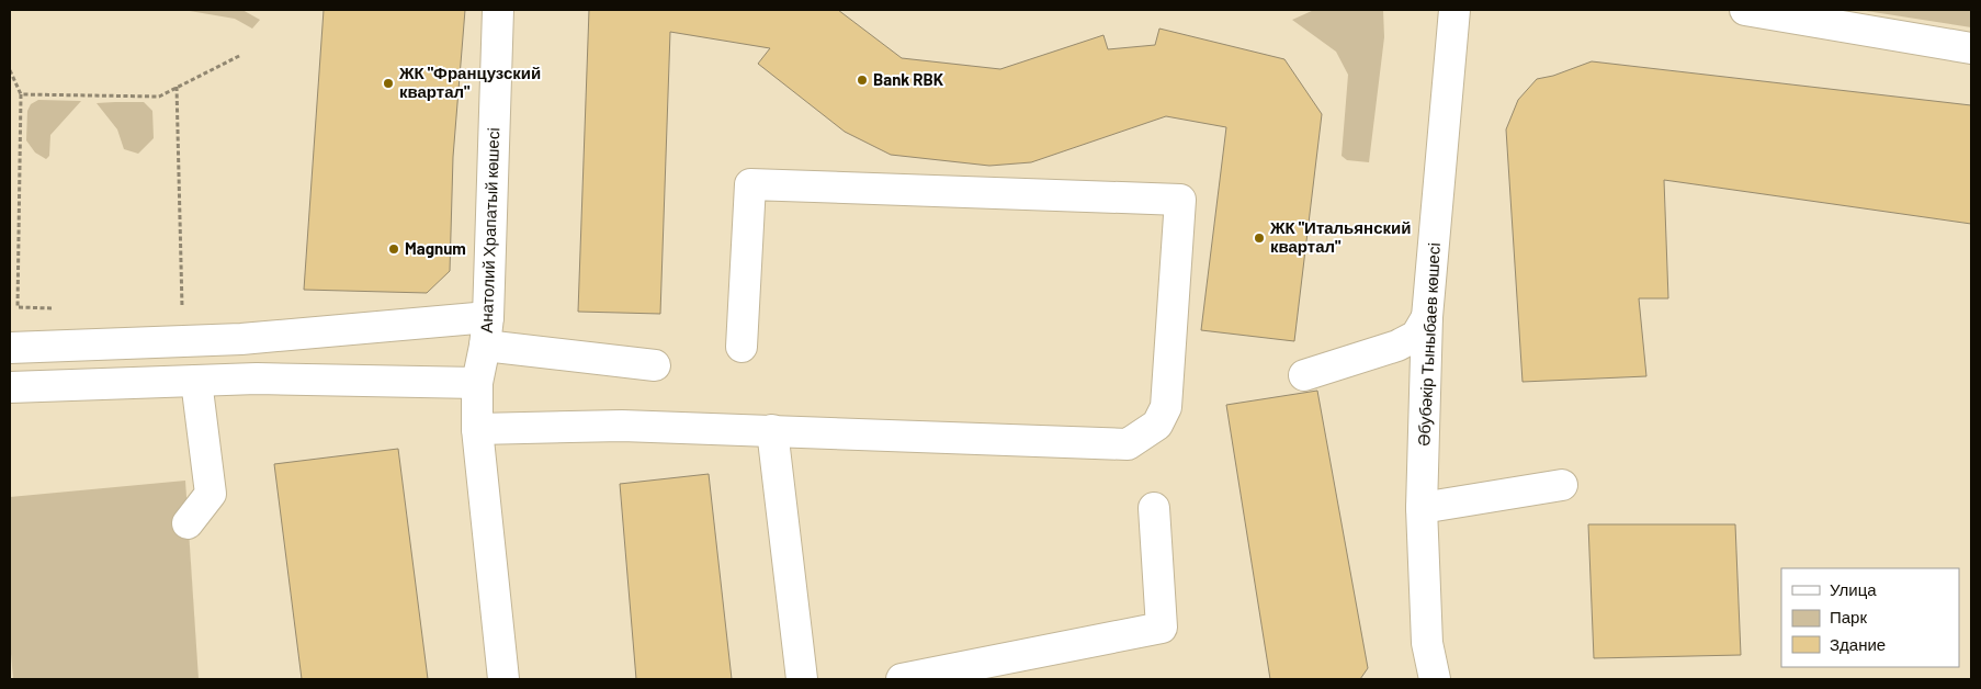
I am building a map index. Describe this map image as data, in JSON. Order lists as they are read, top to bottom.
{
  "streets": {
    "street": ["Анатолий Храпатый көшесі", "Әбубәкір Тыныбаев көшесі"]
  },
  "places": [
    "Bank RBK",
    "ЖК \"Французский квартал\"",
    "ЖК \"Итальянский квартал\"",
    "Magnum"
  ],
  "legend": ["Улица", "Парк", "Здание"]
}
